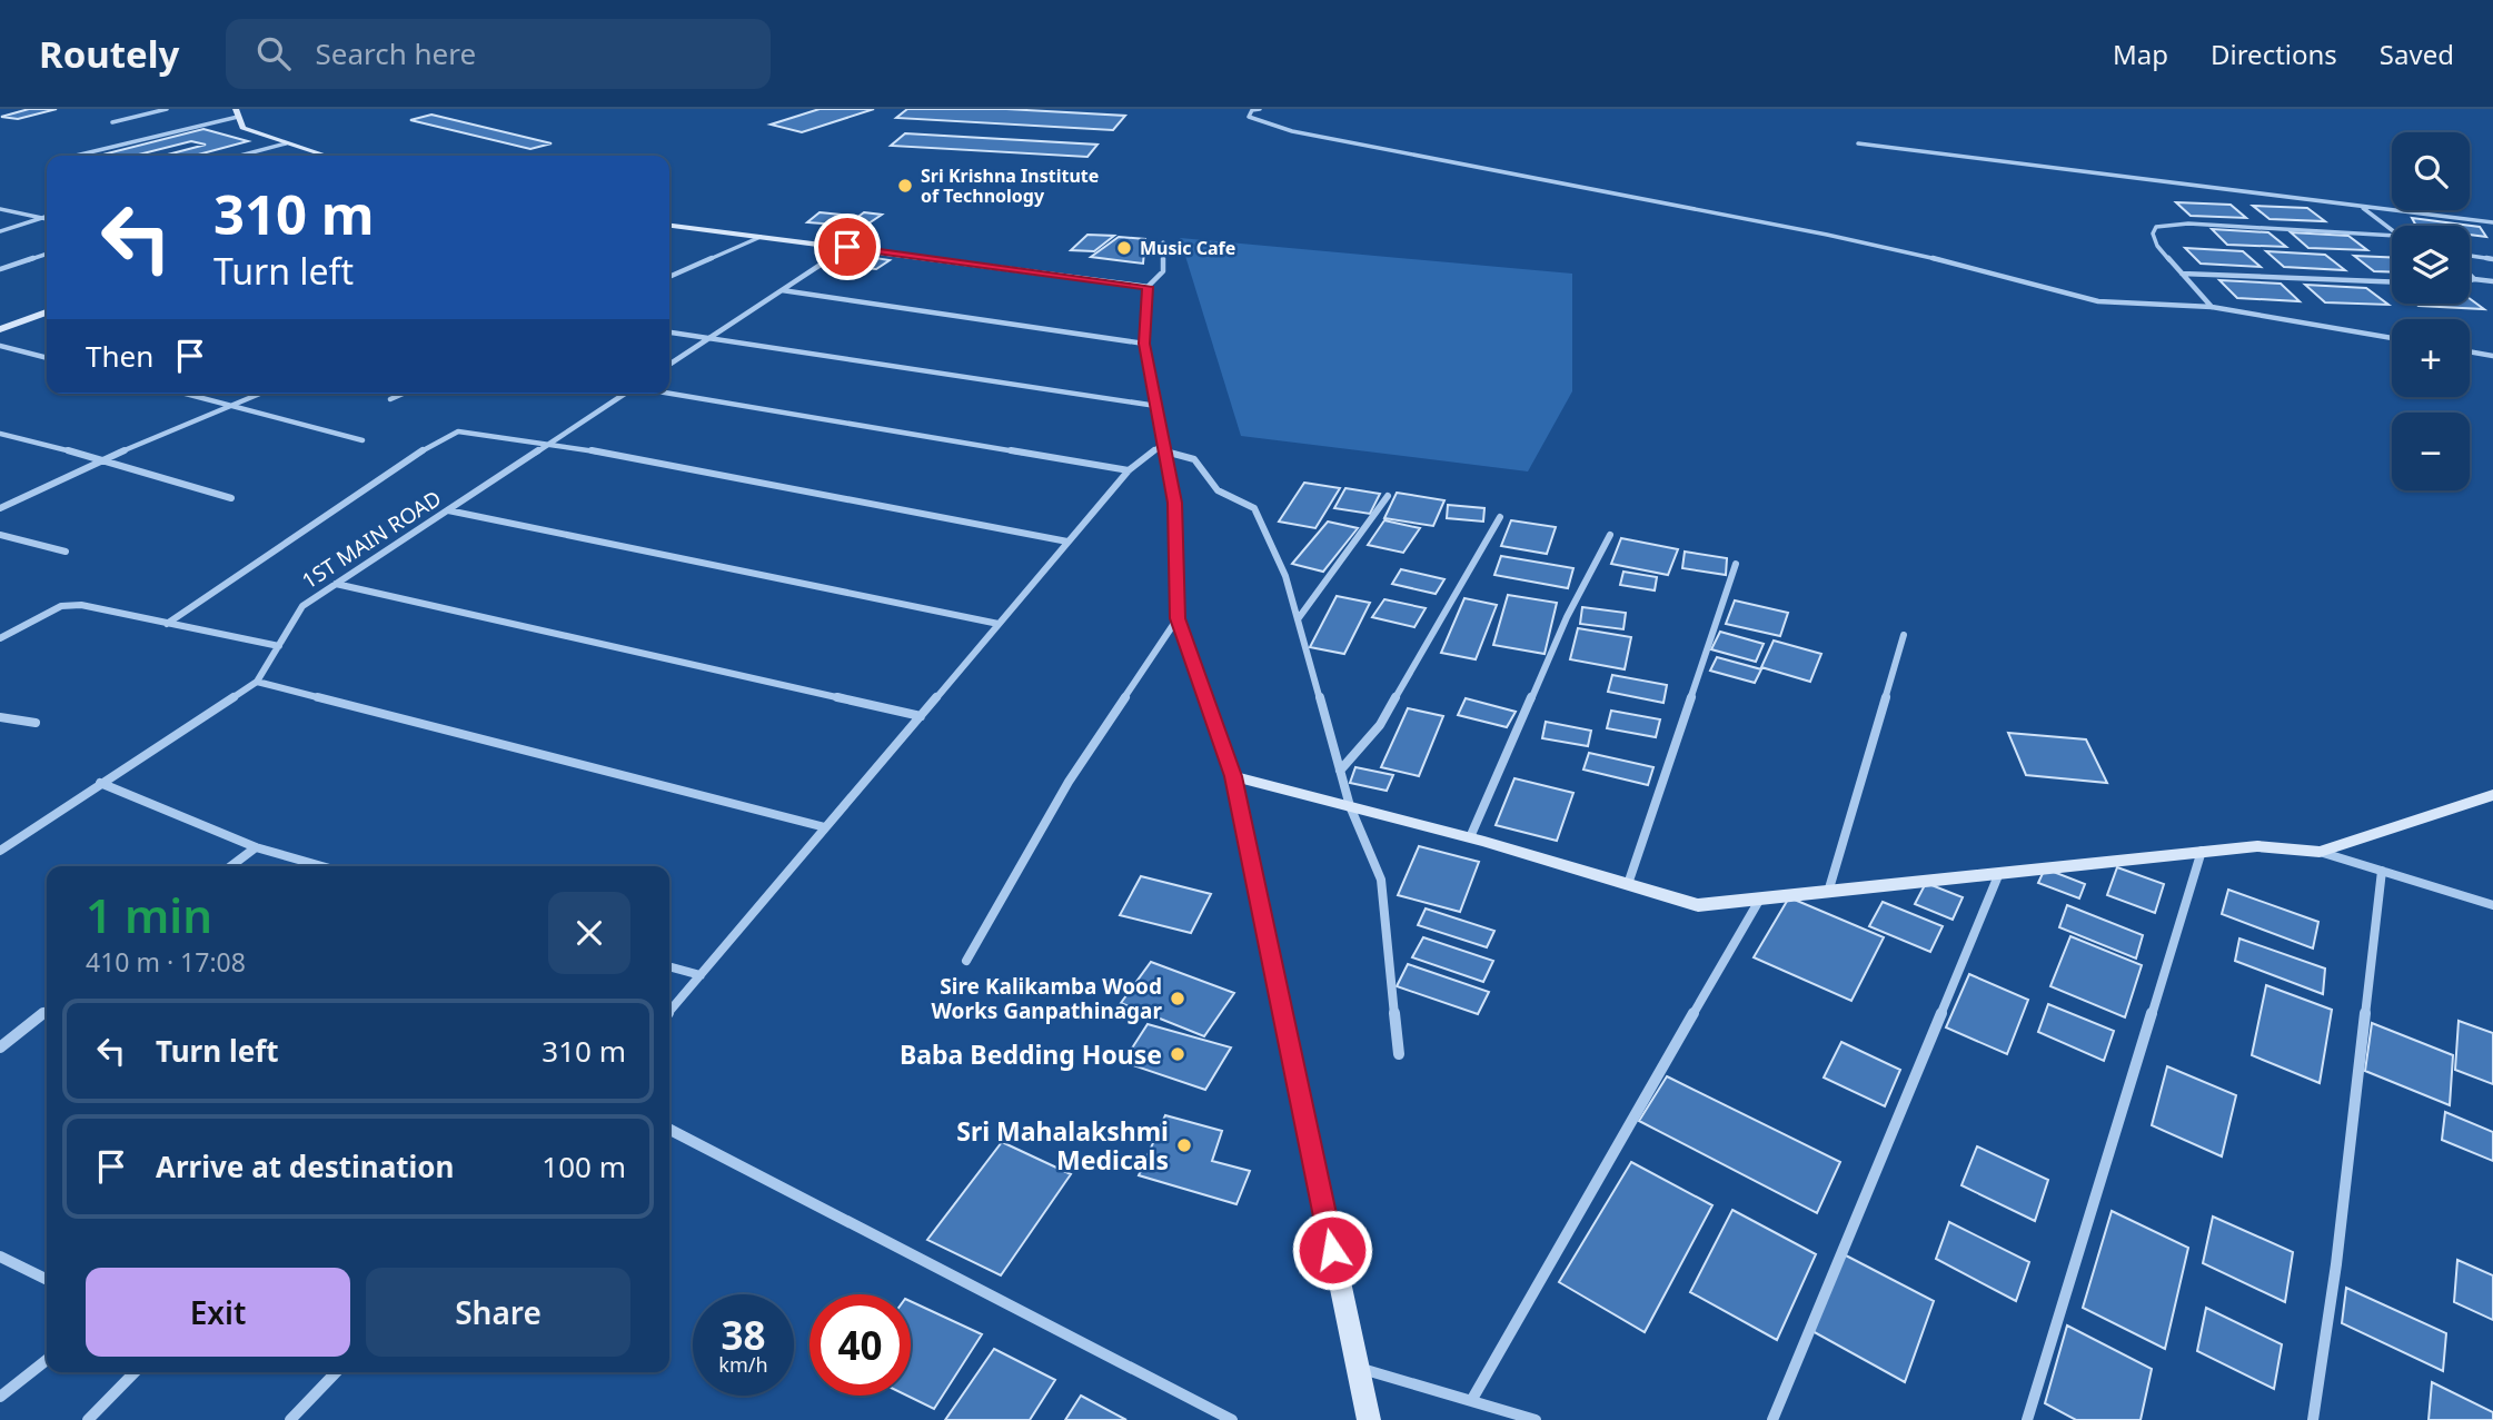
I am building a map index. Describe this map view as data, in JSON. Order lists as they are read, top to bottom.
{
  "streets": {
    "street": ["1ST MAIN ROAD"]
  },
  "places": [
    "Sri Krishna Institute of Technology",
    "Music Cafe",
    "Sire Kalikamba Wood Works Ganpathinagar",
    "Baba Bedding House",
    "Sri Mahalakshmi Medicals"
  ],
  "page": {
    "header": "Routely",
    "search": "Search here",
    "nav": ["Map", "Directions", "Saved"],
    "map_buttons": ["+", "−"],
    "turn": ["310 m", "Turn left"],
    "then": "Then",
    "heading": ["1 min", "410 m · 17:08"],
    "list": [
      {
        "name": "Turn left",
        "value": "310 m"
      },
      {
        "name": "Arrive at destination",
        "value": "100 m"
      }
    ],
    "buttons": ["Exit", "Share"],
    "speed": "38 km/h",
    "limit": "40"
  }
}
